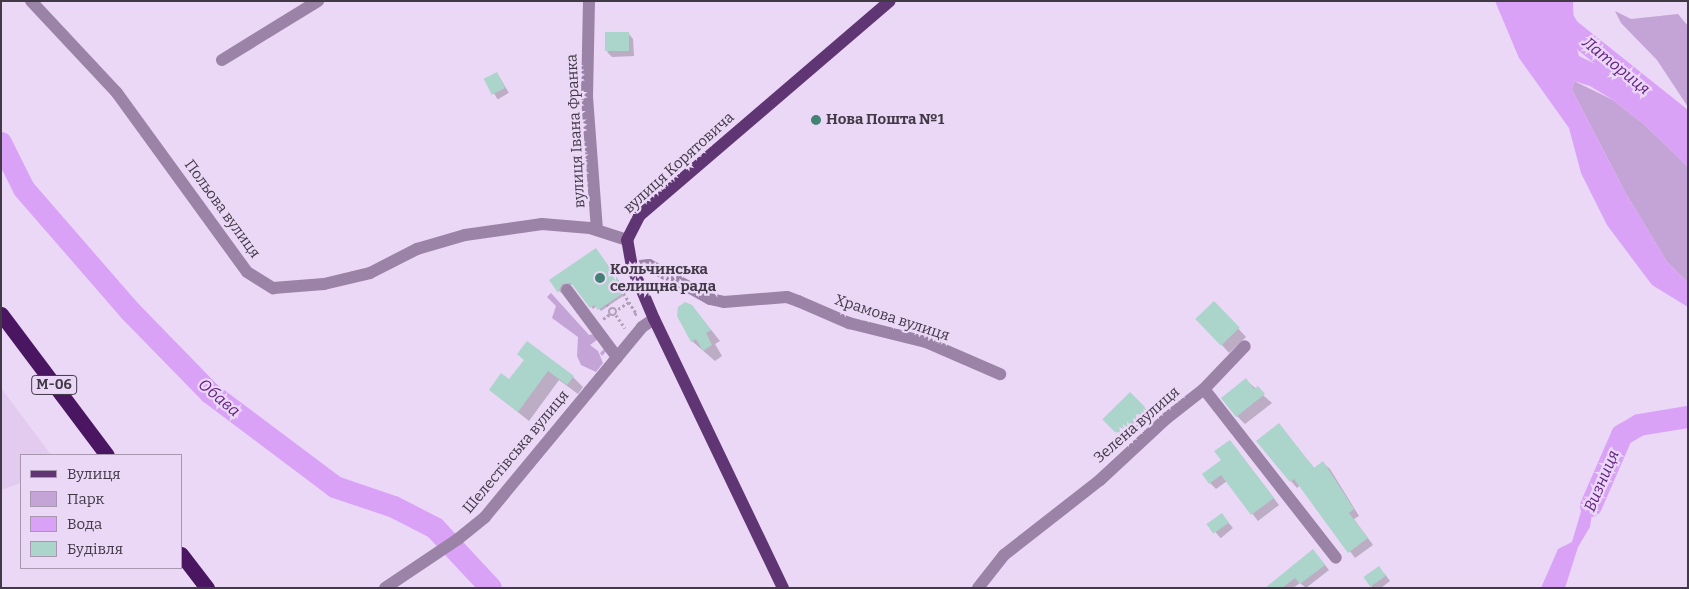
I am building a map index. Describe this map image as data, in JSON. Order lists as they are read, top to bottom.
{
  "streets": {
    "highway": ["М-06"],
    "main road": ["вулиця Корятовича"],
    "street": [
      "вулиця Івана Франка",
      "Польова вулиця",
      "Храмова вулиця",
      "Зелена вулиця",
      "Шелестівська вулиця"
    ]
  },
  "crossings": [
    ["вулиця Івана Франка", "Польова вулиця"],
    ["вулиця Корятовича", "Польова вулиця"]
  ],
  "water": ["Латориця", "Обава", "Визниця"],
  "places": ["Нова Пошта №1", "Кольчинська селищна рада"],
  "legend": [
    "Вулиця",
    "Парк",
    "Вода",
    "Будівля"
  ]
}
